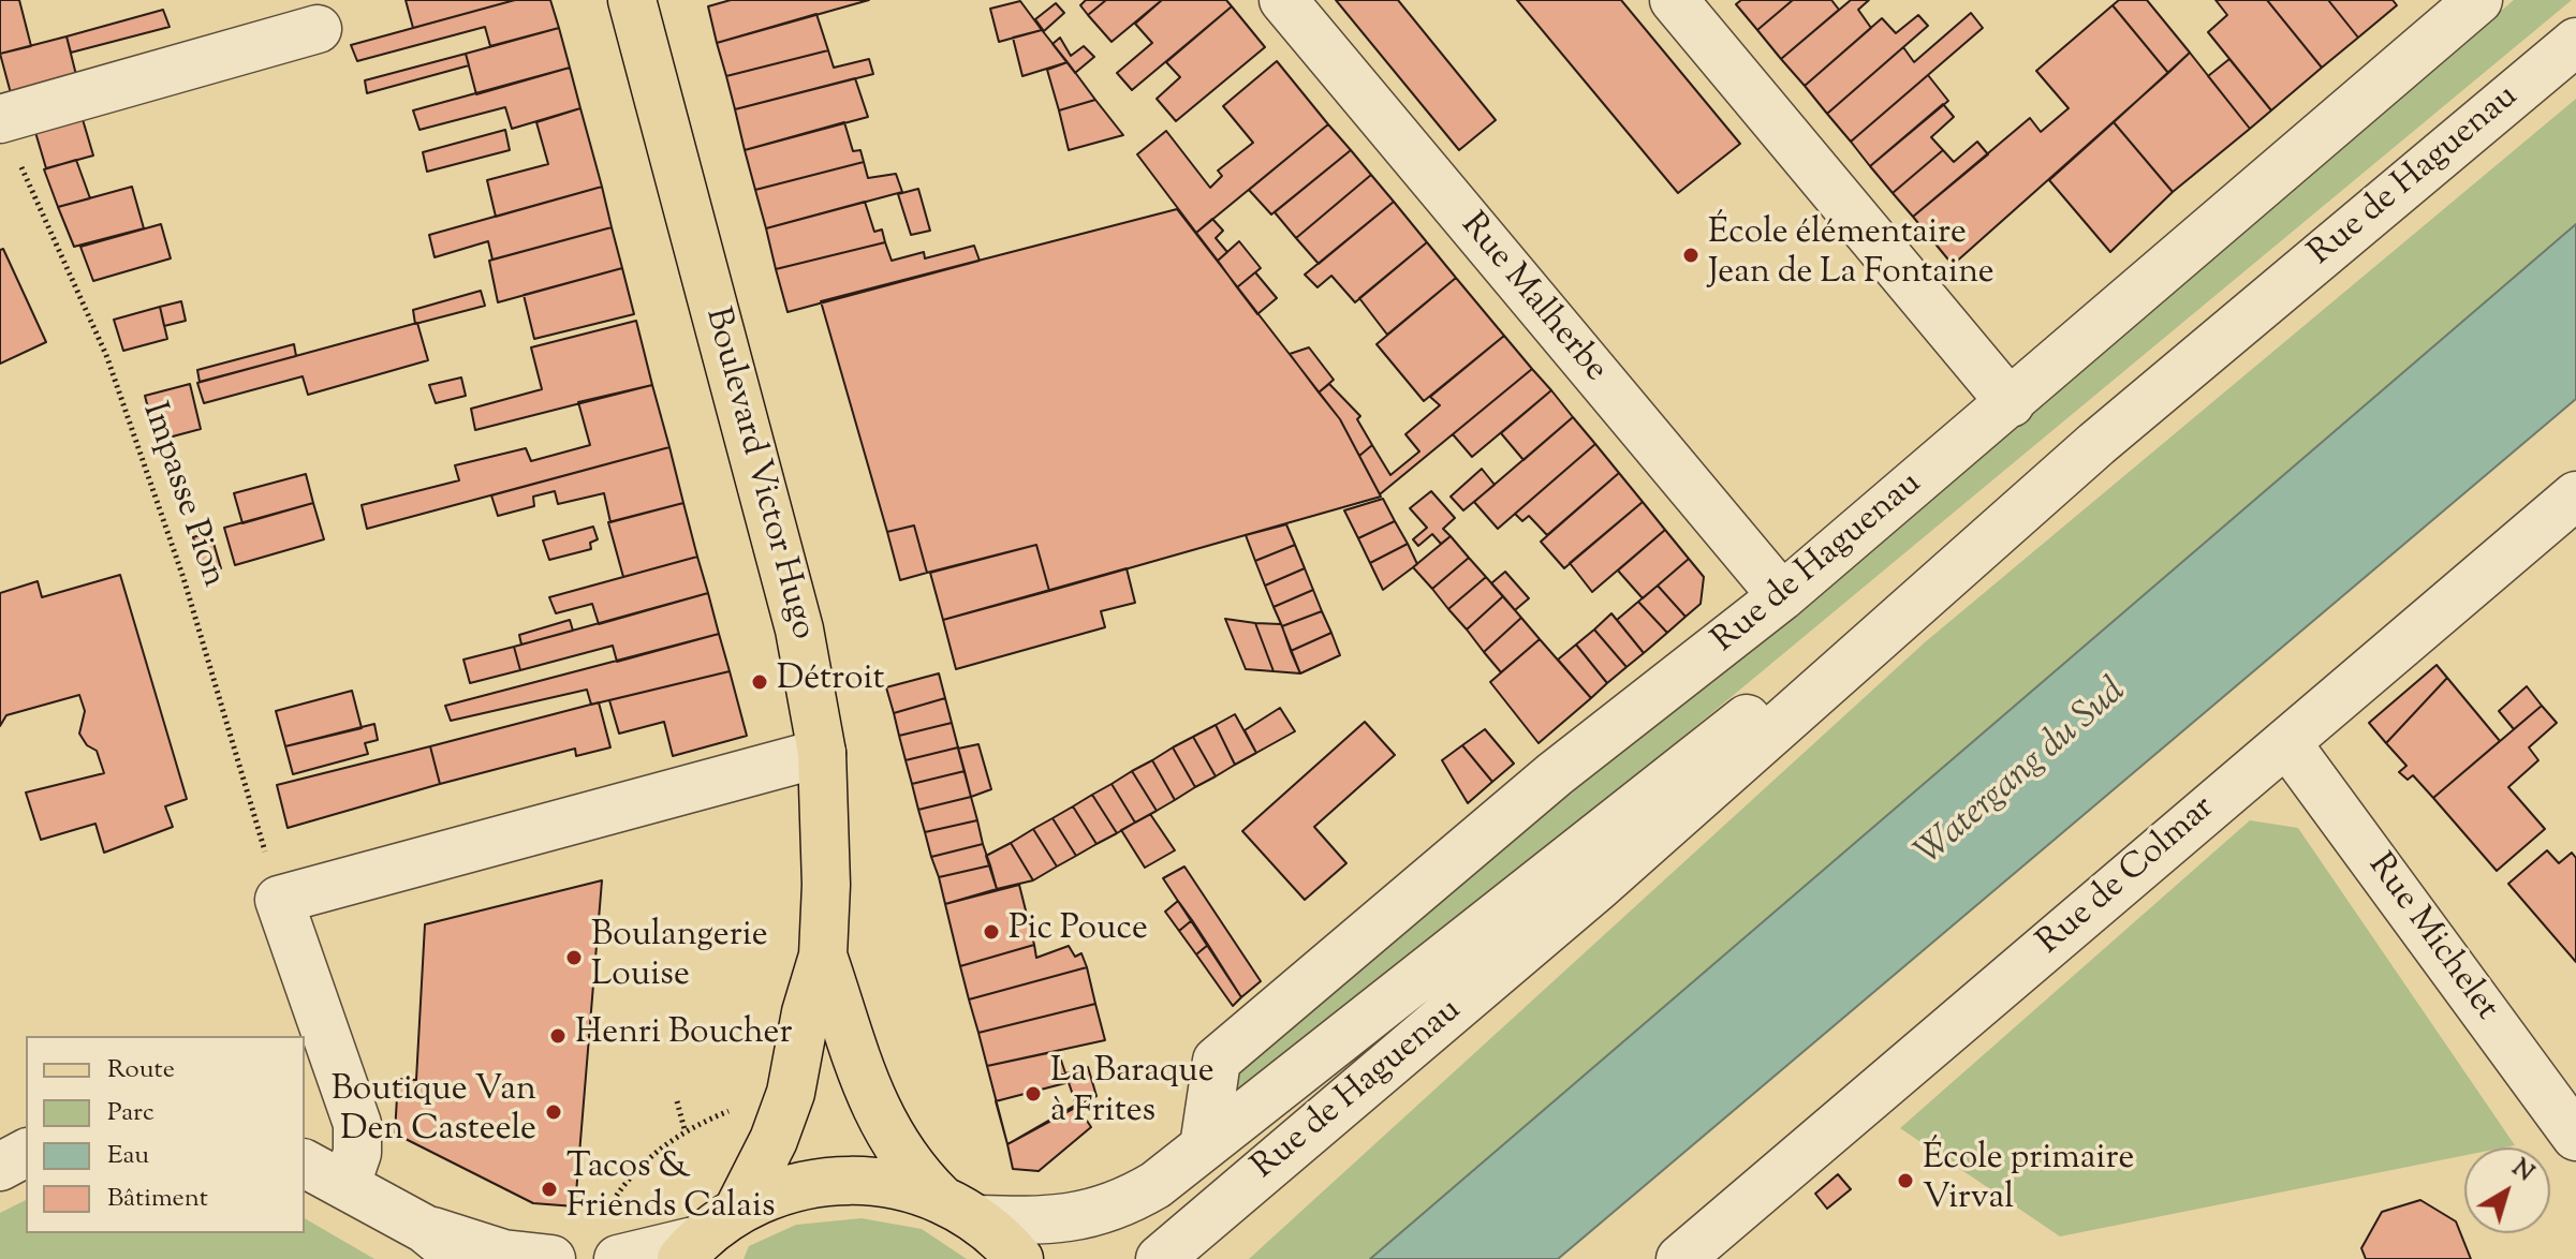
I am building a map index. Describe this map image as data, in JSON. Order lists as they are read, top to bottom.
{
  "streets": {
    "main road": ["Boulevard Victor Hugo"],
    "street": [
      "Rue de Haguenau",
      "Rue Malherbe",
      "Rue de Colmar",
      "Rue Michelet"
    ],
    "path": ["Impasse Pion"]
  },
  "crossings": [
    ["Rue de Haguenau", "Rue Malherbe"],
    ["Rue de Haguenau", "Boulevard Victor Hugo"],
    ["Rue de Colmar", "Rue Michelet"]
  ],
  "water": ["Watergang du Sud"],
  "places": [
    "École élémentaire Jean de La Fontaine",
    "Détroit",
    "Pic Pouce",
    "Boulangerie Louise",
    "Henri Boucher",
    "La Baraque à Frites",
    "Boutique Van Den Casteele",
    "École primaire Virval",
    "Tacos & Friends Calais"
  ],
  "legend": [
    "Route",
    "Parc",
    "Eau",
    "Bâtiment"
  ],
  "north": "top right"
}
